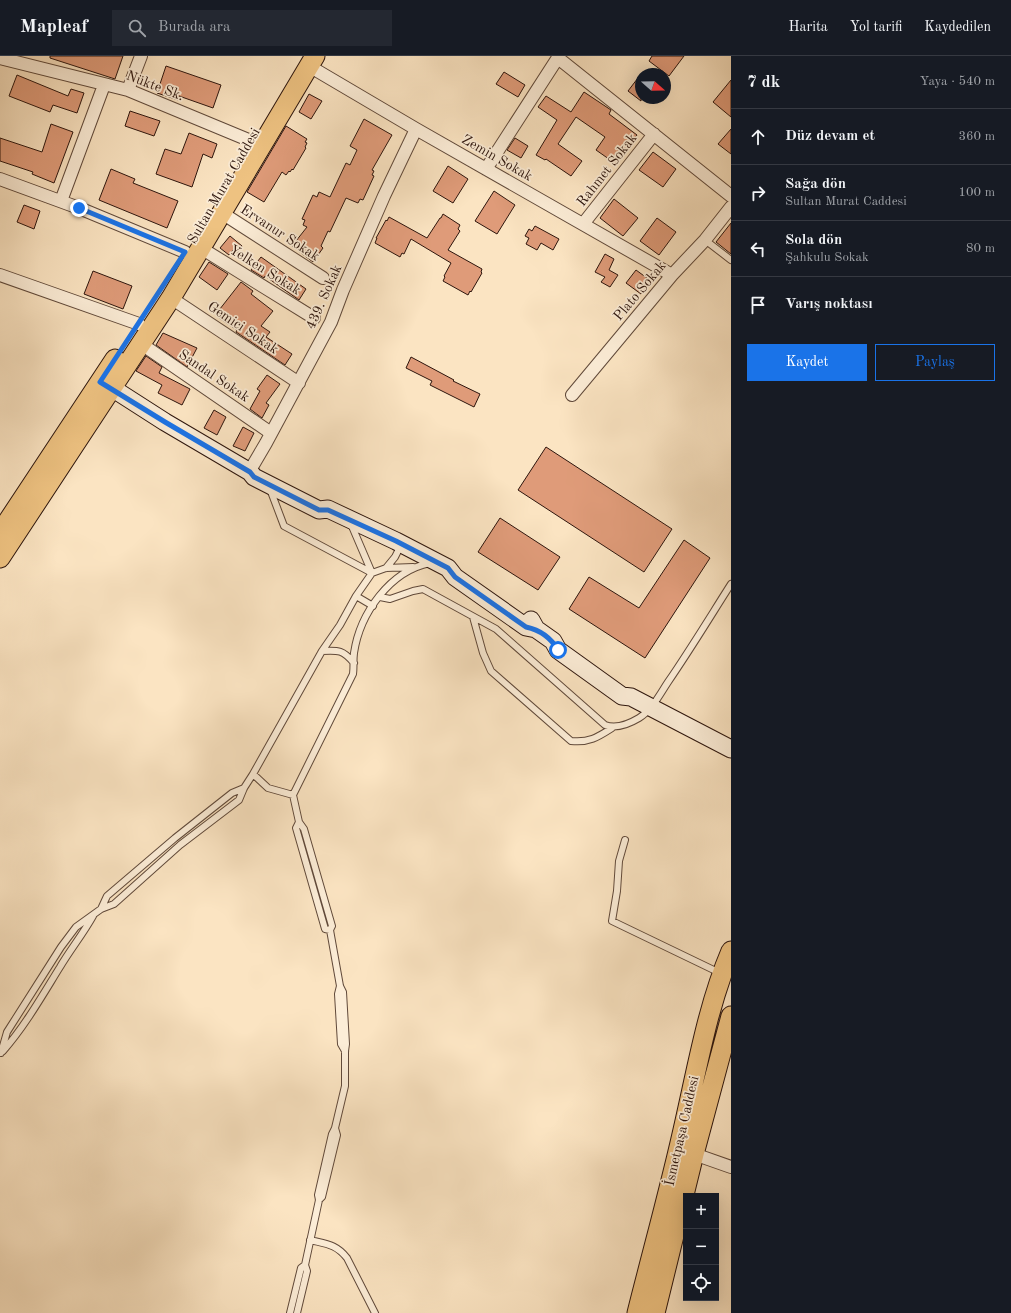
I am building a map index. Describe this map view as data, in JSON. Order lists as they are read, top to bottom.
{
  "streets": {
    "main road": ["Sultan Murat Caddesi", "İsmetpaşa Caddesi"],
    "street": [
      "Nükte Sk.",
      "Zemin Sokak",
      "Rahmet Sokak",
      "Ervanur Sokak",
      "Yelken Sokak",
      "Plato Sokak",
      "439. Sokak",
      "Gemici Sokak",
      "Sandal Sokak"
    ]
  },
  "crossings": [
    ["Nükte Sk.", "Sultan Murat Caddesi"],
    ["Zemin Sokak", "Rahmet Sokak"],
    ["Zemin Sokak", "Sultan Murat Caddesi"],
    ["Zemin Sokak", "Plato Sokak"],
    ["Zemin Sokak", "439. Sokak"],
    ["Sultan Murat Caddesi", "Ervanur Sokak"],
    ["Sultan Murat Caddesi", "Yelken Sokak"],
    ["Sultan Murat Caddesi", "Gemici Sokak"],
    ["Sultan Murat Caddesi", "Sandal Sokak"],
    ["439. Sokak", "Gemici Sokak"],
    ["439. Sokak", "Sandal Sokak"]
  ],
  "north": "right",
  "page": {
    "header": "Mapleaf",
    "search": "Burada ara",
    "nav": ["Harita", "Yol tarifi", "Kaydedilen"],
    "heading": ["7 dk", "Yaya · 540 m"],
    "list": [
      ["Düz devam et", "360 m"],
      ["Sağa dön", "Sultan Murat Caddesi", "100 m"],
      ["Sola dön", "Şahkulu Sokak", "80 m"],
      "Varış noktası"
    ],
    "buttons": ["Kaydet", "Paylaş"],
    "map_buttons": ["+", "−"]
  }
}
